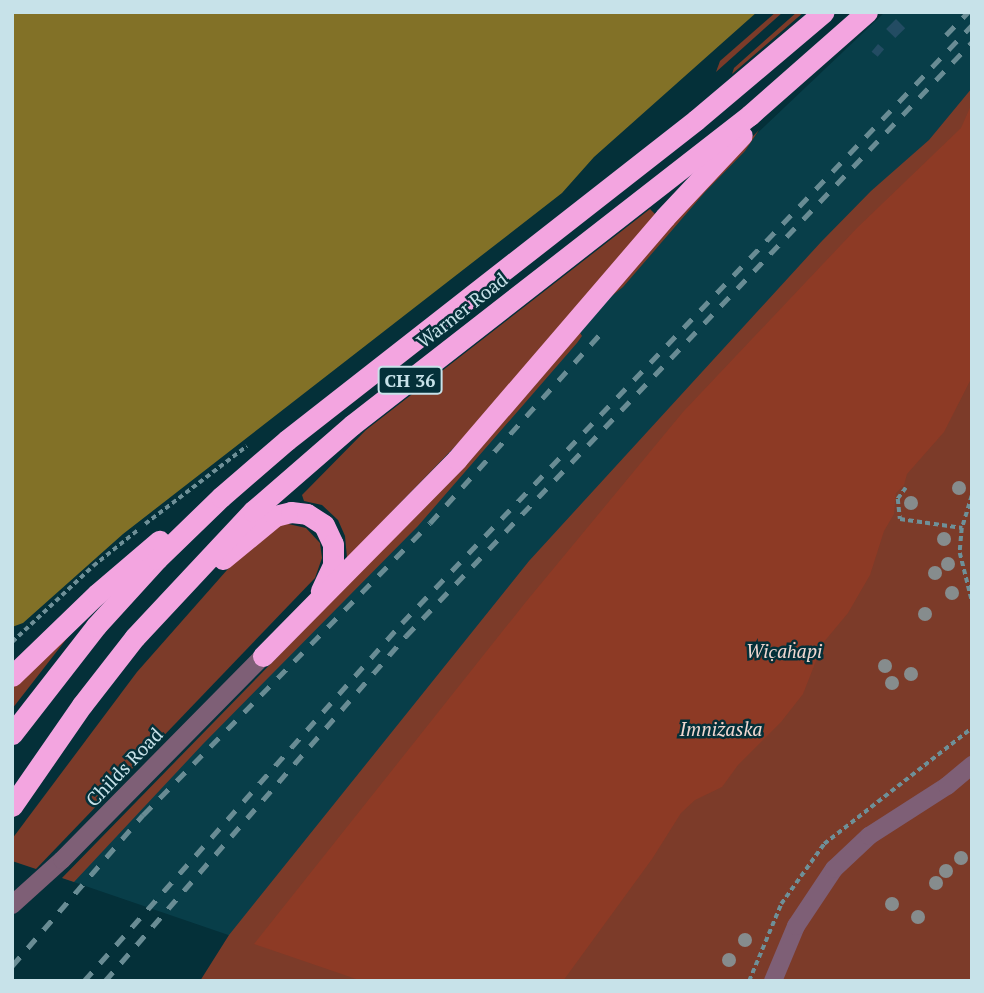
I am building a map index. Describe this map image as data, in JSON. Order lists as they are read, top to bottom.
{
  "streets": {
    "highway": ["Warner Road", "CH 36"],
    "street": ["Childs Road"]
  },
  "parks": ["Wic̣aḣapi", "Imniżaska"]
}
